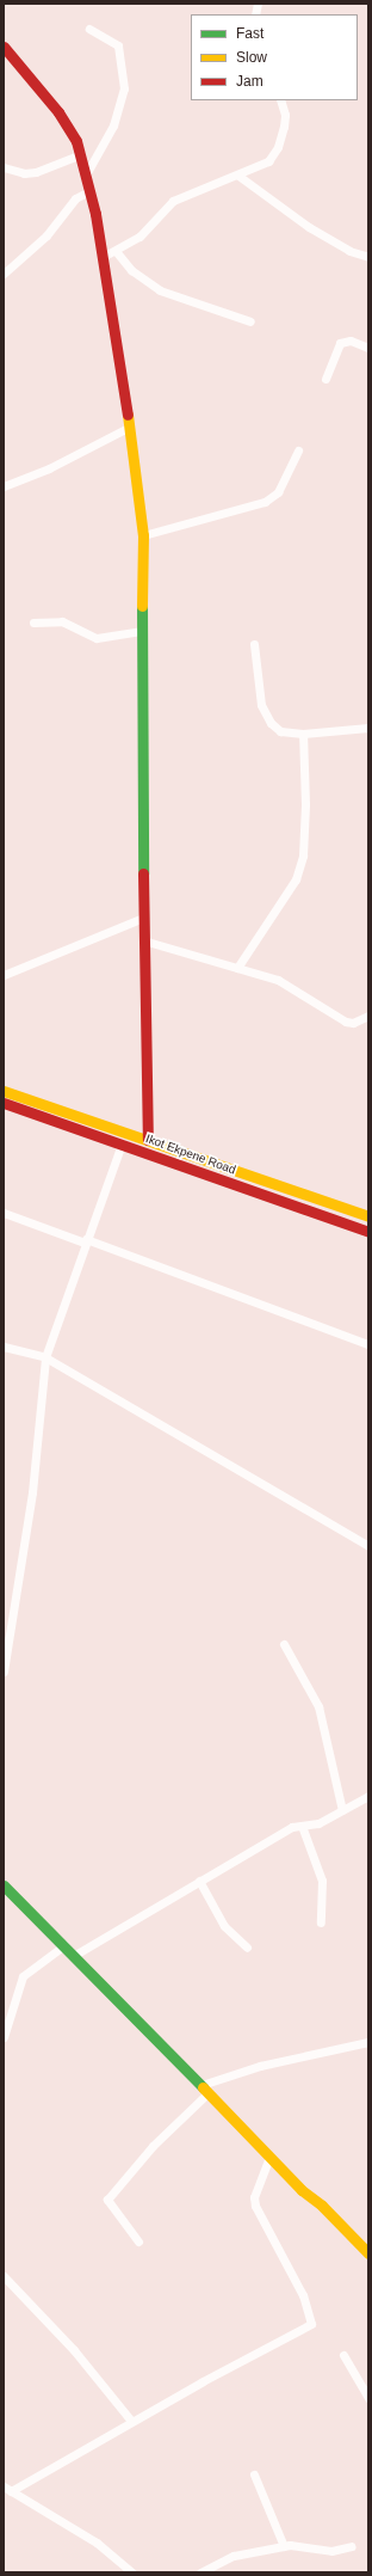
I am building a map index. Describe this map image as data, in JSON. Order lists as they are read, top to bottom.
{
  "streets": {
    "main road": ["Ikot Ekpene Road"]
  },
  "legend": ["Fast", "Slow", "Jam"]
}
